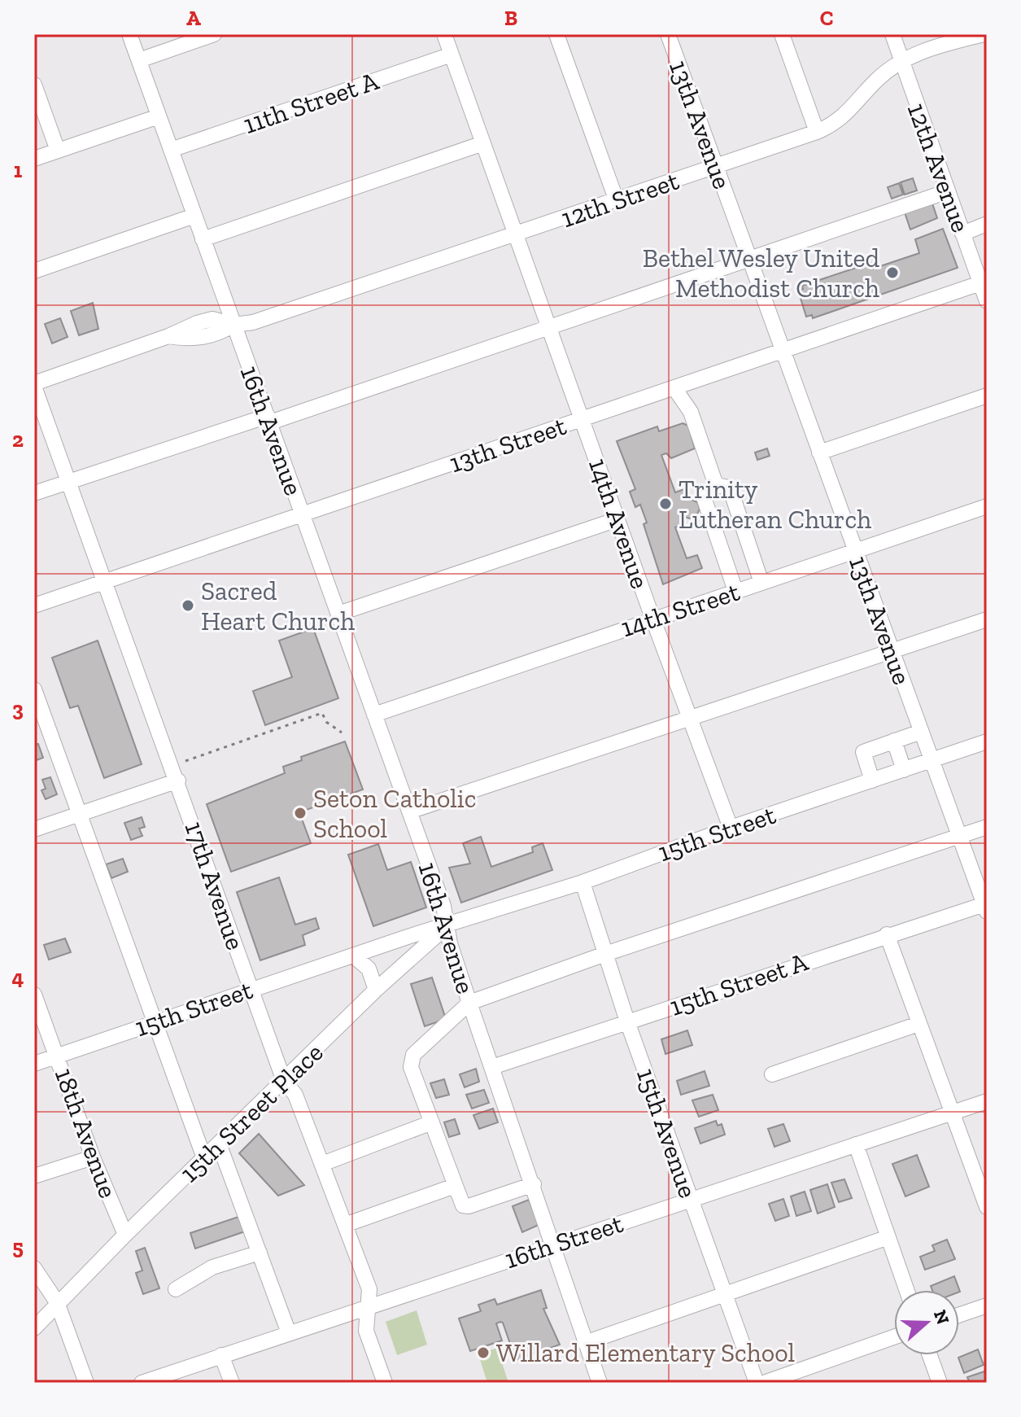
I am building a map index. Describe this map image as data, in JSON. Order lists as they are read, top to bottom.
{
  "streets": {
    "street": [
      "11th Street A",
      "13th Avenue",
      "12th Avenue",
      "12th Street",
      "16th Avenue",
      "13th Street",
      "14th Avenue",
      "14th Street",
      "15th Street",
      "17th Avenue",
      "15th Street A",
      "15th Street Place",
      "18th Avenue",
      "15th Avenue",
      "16th Street"
    ]
  },
  "crossings": [
    ["11th Street A", "16th Avenue"],
    ["11th Street A", "14th Avenue"],
    ["13th Avenue", "12th Street"],
    ["13th Avenue", "13th Street"],
    ["13th Avenue", "14th Street"],
    ["13th Avenue", "15th Street"],
    ["13th Avenue", "15th Street A"],
    ["12th Avenue", "12th Street"],
    ["12th Avenue", "13th Street"],
    ["12th Street", "16th Avenue"],
    ["12th Street", "14th Avenue"],
    ["12th Street", "17th Avenue"],
    ["16th Avenue", "13th Street"],
    ["16th Avenue", "14th Street"],
    ["16th Avenue", "15th Street"],
    ["16th Avenue", "15th Street A"],
    ["16th Avenue", "15th Street Place"],
    ["16th Avenue", "16th Street"],
    ["13th Street", "14th Avenue"],
    ["13th Street", "17th Avenue"],
    ["14th Avenue", "14th Street"],
    ["14th Avenue", "15th Street"],
    ["15th Street", "17th Avenue"],
    ["15th Street", "15th Street Place"],
    ["15th Street", "18th Avenue"],
    ["15th Street", "15th Avenue"],
    ["17th Avenue", "15th Street Place"],
    ["17th Avenue", "16th Street"],
    ["15th Street A", "15th Avenue"],
    ["15th Street Place", "18th Avenue"],
    ["15th Avenue", "16th Street"]
  ],
  "places": [
    "Bethel Wesley United Methodist Church",
    "Trinity Lutheran Church",
    "Sacred Heart Church",
    "Seton Catholic School",
    "Willard Elementary School"
  ],
  "north": "right",
  "grid": {
    "columns": ["A", "B", "C"],
    "rows": [
      "1",
      "2",
      "3",
      "4",
      "5"
    ]
  }
}
